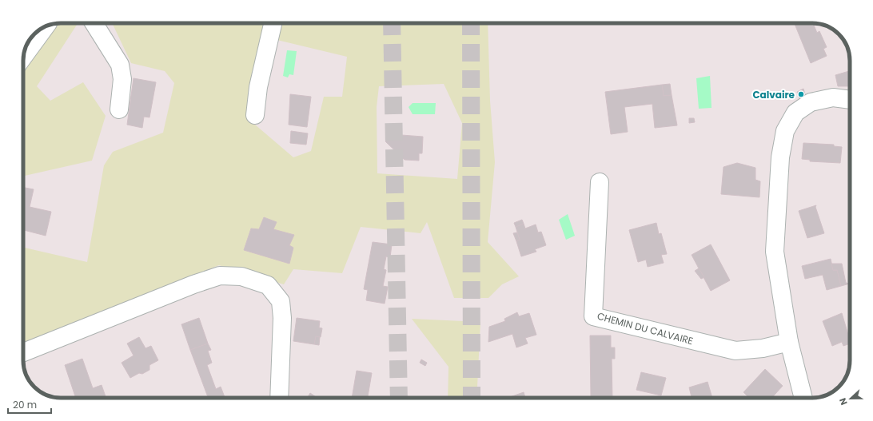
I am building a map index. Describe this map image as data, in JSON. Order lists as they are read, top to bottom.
{
  "streets": {
    "street": ["CHEMIN DU CALVAIRE"]
  },
  "places": ["Calvaire"],
  "scale_bar": "20 m",
  "north": "left"
}
